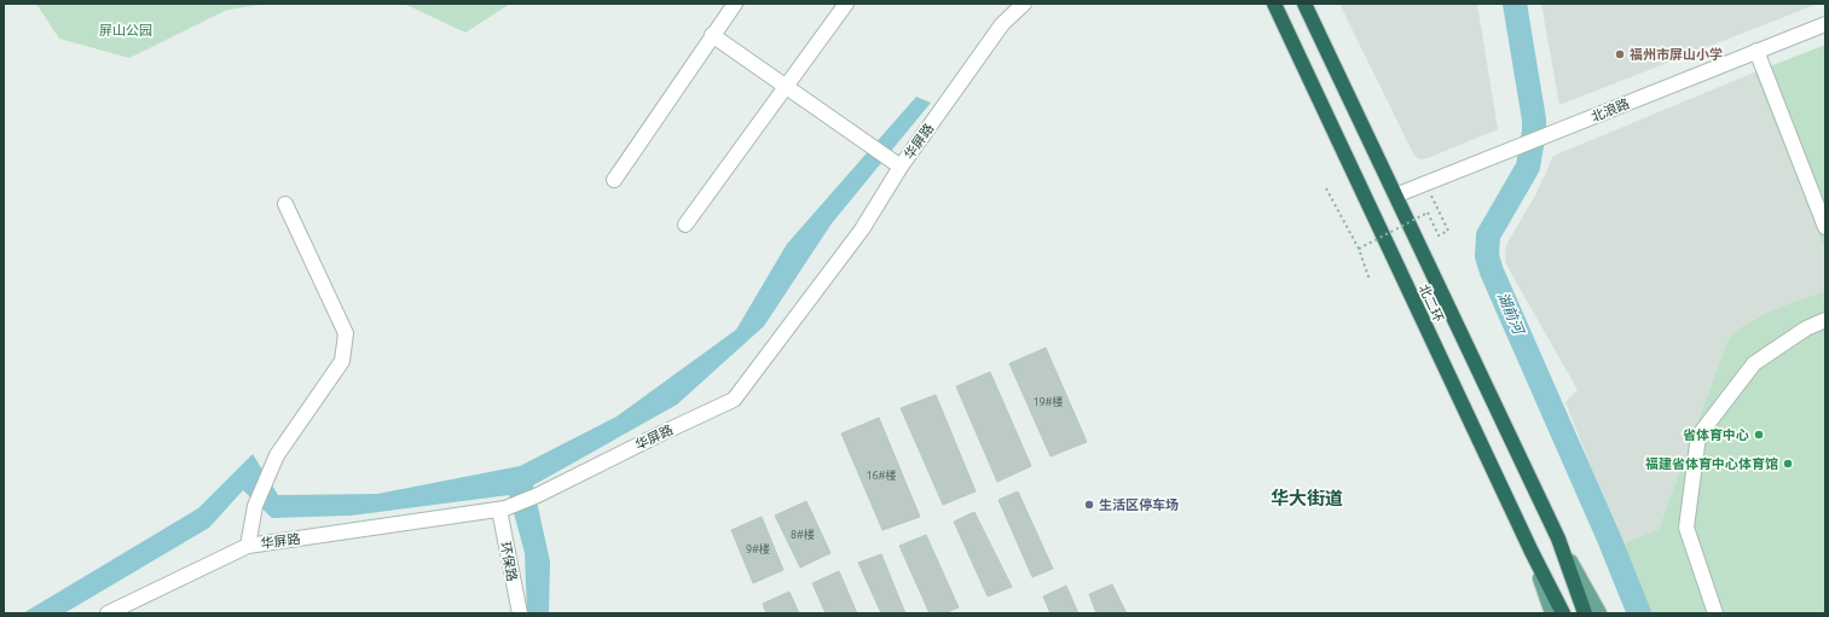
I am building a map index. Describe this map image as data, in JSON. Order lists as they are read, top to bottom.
{
  "streets": {
    "highway": ["北二环"],
    "street": ["北浪路", "华屏路", "环保路"]
  },
  "crossings": [
    ["北浪路", "北二环"],
    ["华屏路", "环保路"]
  ],
  "districts": ["华大街道"],
  "water": ["湖前河"],
  "parks": ["屏山公园"],
  "places": [
    "福州市屏山小学",
    "省体育中心",
    "福建省体育中心体育馆",
    "生活区停车场"
  ],
  "house_numbers": [
    "19#楼",
    "16#楼",
    "8#楼",
    "9#楼"
  ]
}
